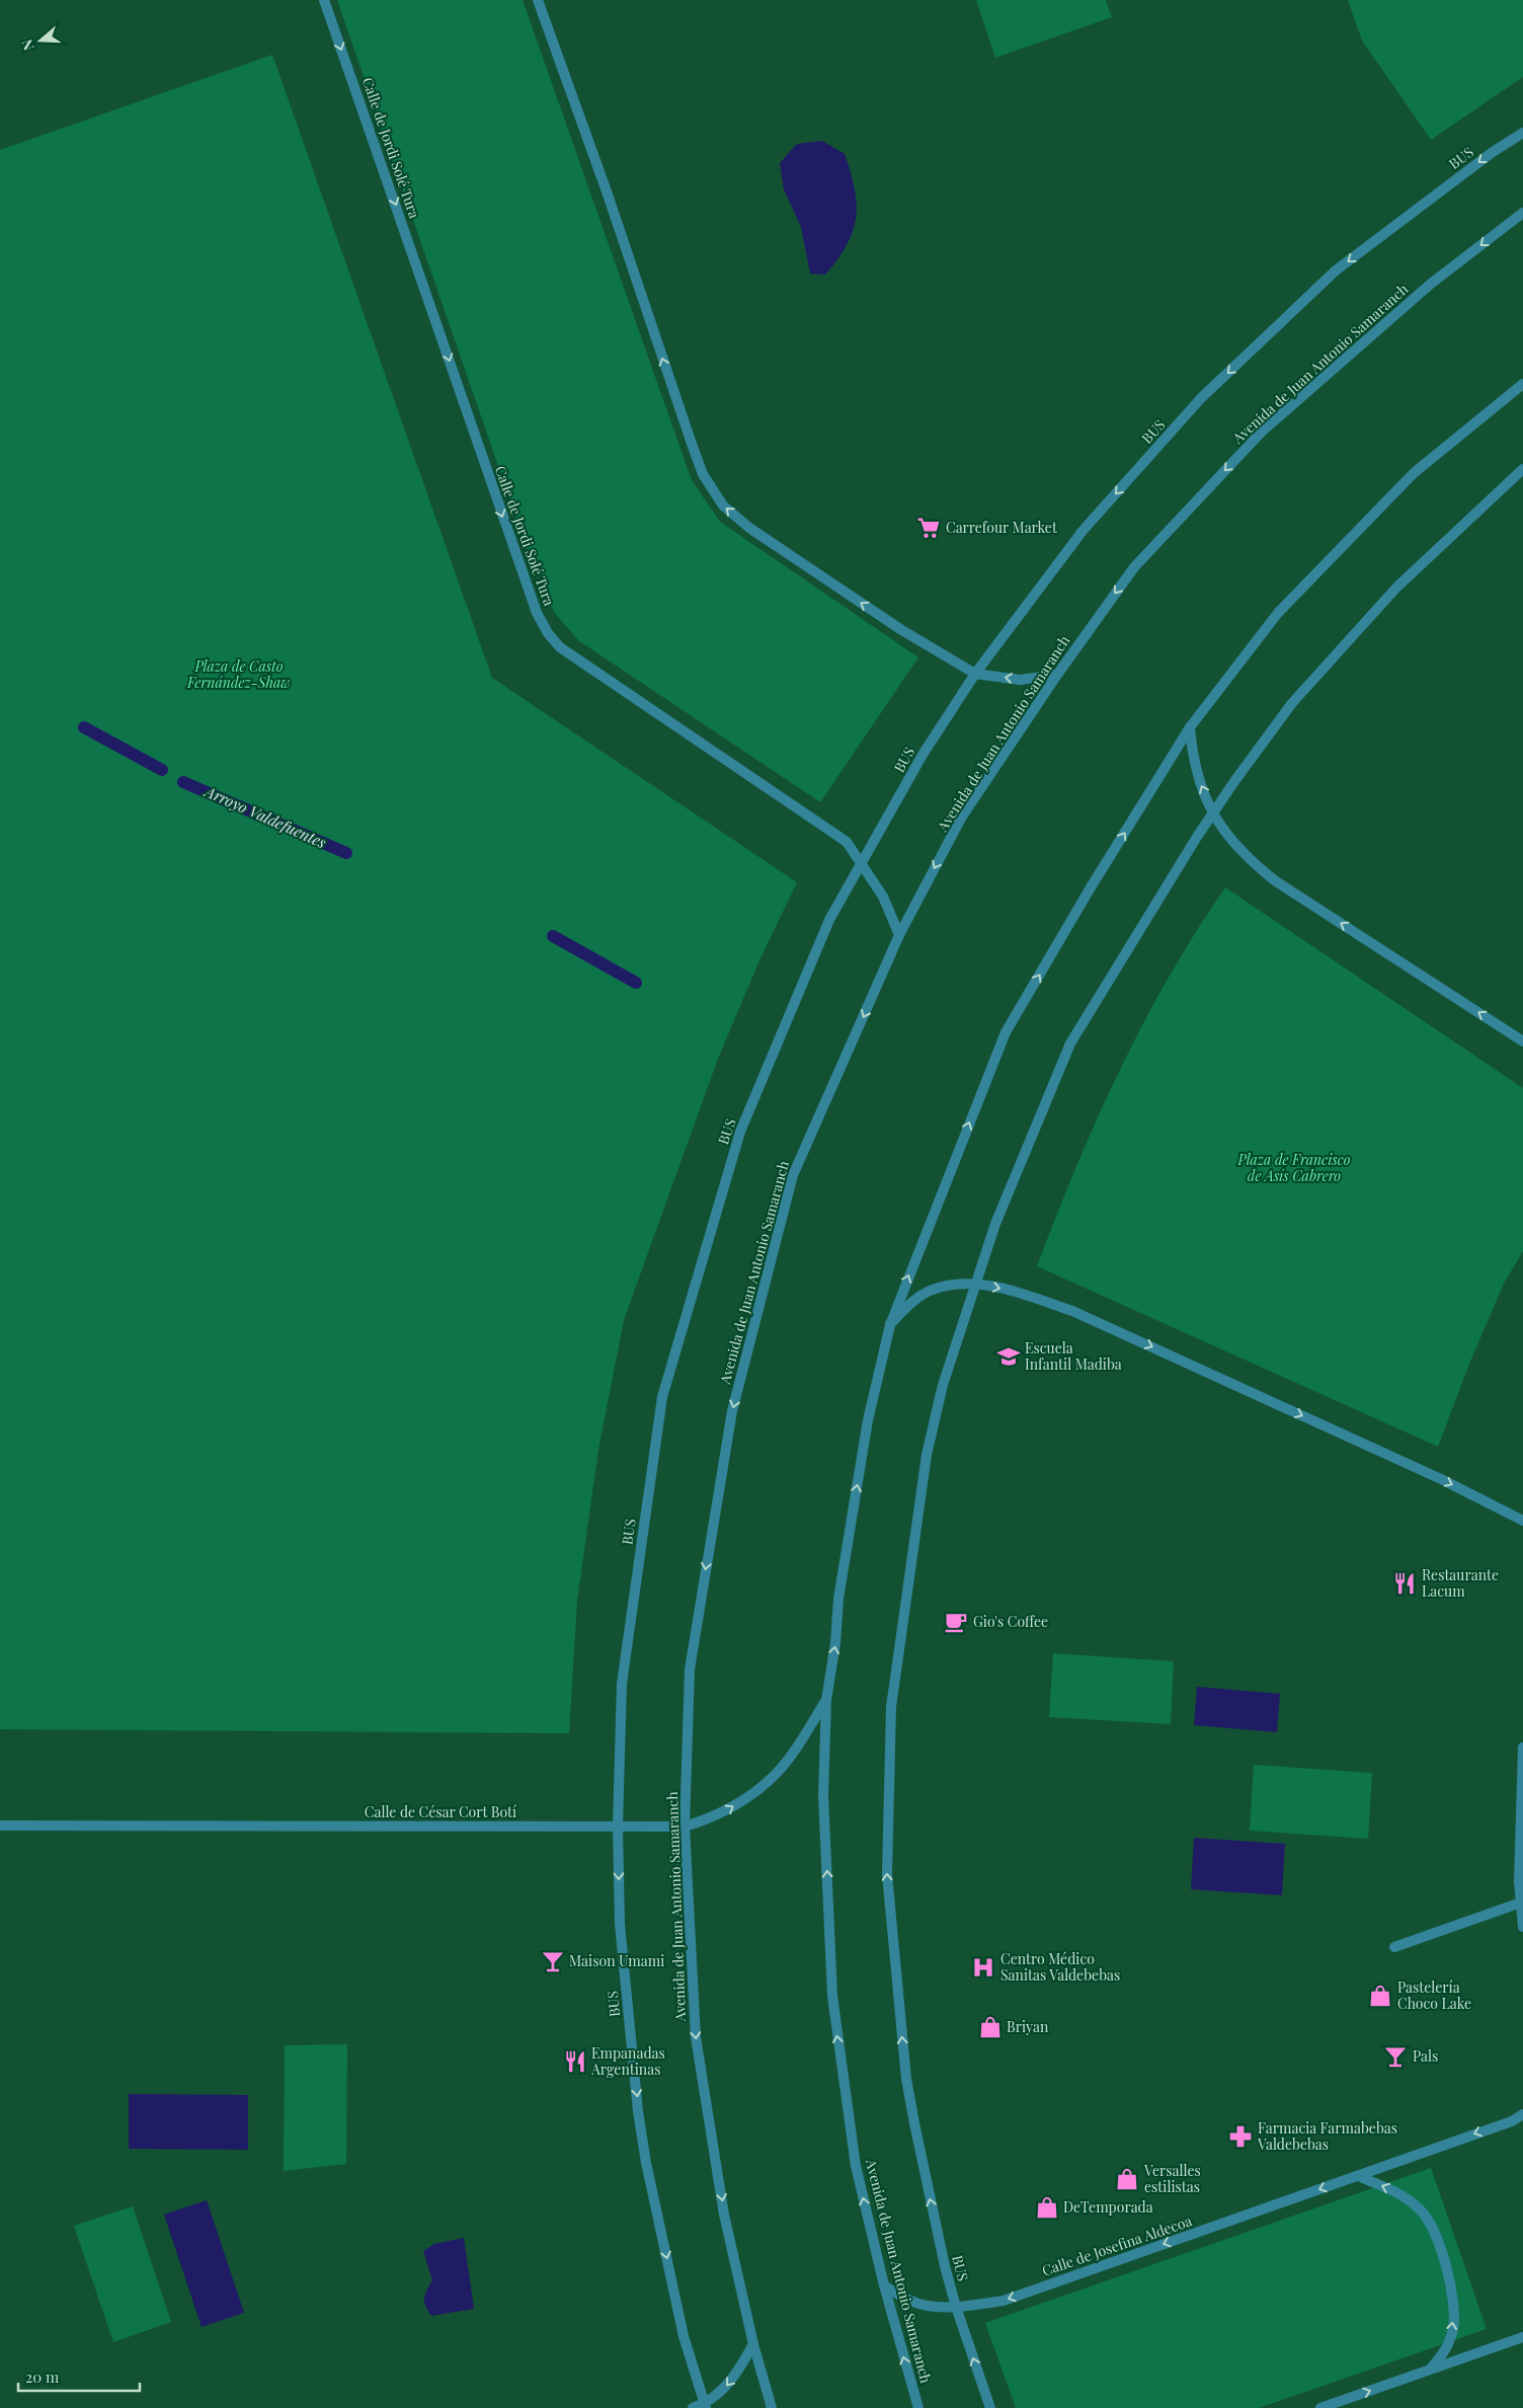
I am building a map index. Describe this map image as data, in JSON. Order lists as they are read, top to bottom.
{
  "streets": {
    "street": [
      "Calle de Jordi Solé Tura",
      "BUS",
      "Avenida de Juan Antonio Samaranch",
      "Calle de César Cort Botí",
      "Calle de Josefina Aldecoa"
    ]
  },
  "crossings": [
    ["Calle de Jordi Solé Tura", "BUS"],
    ["Calle de Jordi Solé Tura", "Avenida de Juan Antonio Samaranch"],
    ["BUS", "Calle de César Cort Botí"],
    ["BUS", "Calle de Josefina Aldecoa"],
    ["Avenida de Juan Antonio Samaranch", "Calle de César Cort Botí"],
    ["Avenida de Juan Antonio Samaranch", "Calle de Josefina Aldecoa"]
  ],
  "one_way": ["Calle de Jordi Solé Tura", "Calle de Josefina Aldecoa"],
  "water": ["Arroyo Valdefuentes"],
  "parks": ["Plaza de Casto Fernández-Shaw", "Plaza de Francisco de Asís Cabrero"],
  "places": {
    "supermarket": ["Carrefour Market"],
    "school or university": ["Escuela Infantil Madiba"],
    "restaurant": ["Restaurante Lacum", "Empanadas Argentinas"],
    "cafe": ["Gio's Coffee"],
    "bar": ["Maison Umami", "Pals"],
    "hospital": ["Centro Médico Sanitas Valdebebas"],
    "shop": [
      "Pastelería Choco Lake",
      "Briyan",
      "Versalles estilistas",
      "DeTemporada"
    ],
    "pharmacy": ["Farmacia Farmabebas Valdebebas"]
  },
  "scale_bar": "20 m",
  "north": "left"
}
